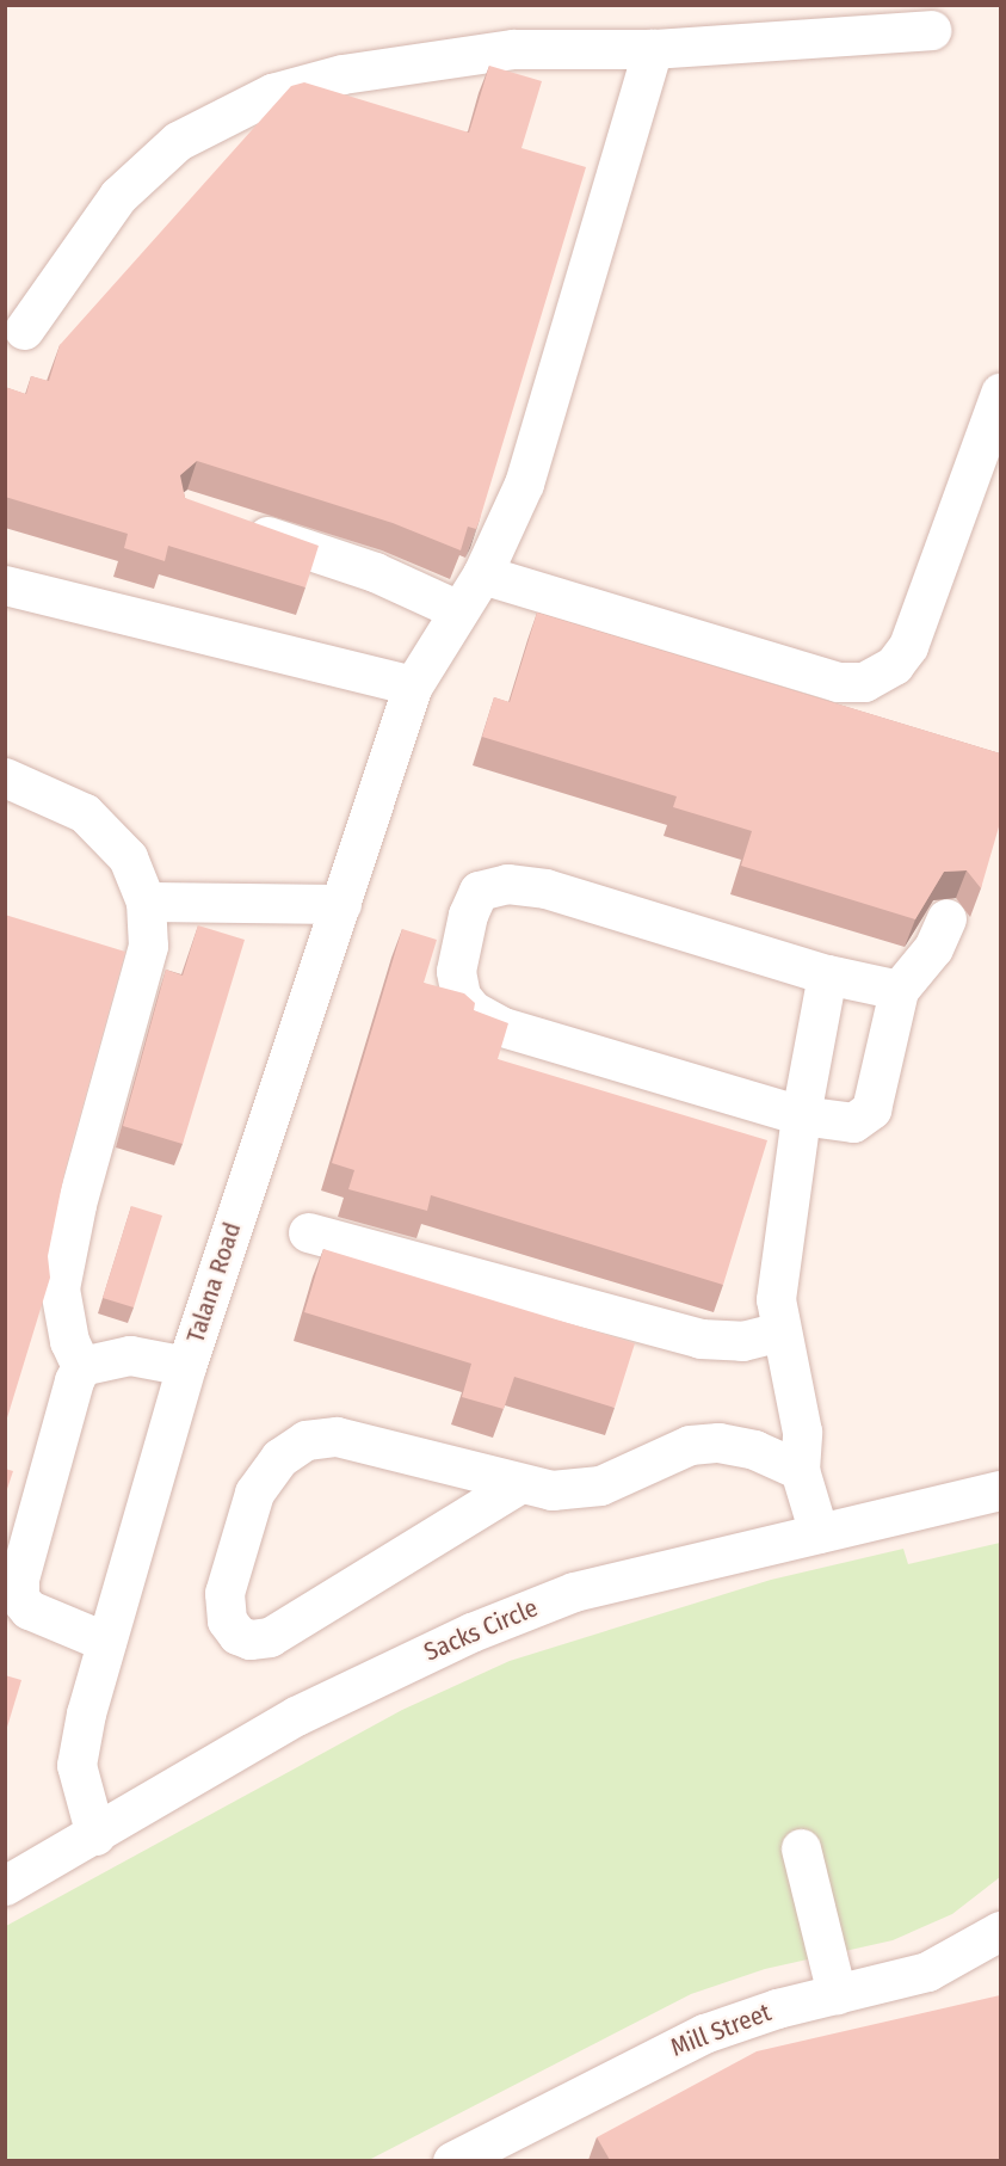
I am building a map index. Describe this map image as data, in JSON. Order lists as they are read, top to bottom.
{
  "streets": {
    "street": ["Talana Road", "Sacks Circle", "Mill Street"]
  },
  "crossings": [
    ["Talana Road", "Sacks Circle"]
  ]
}
